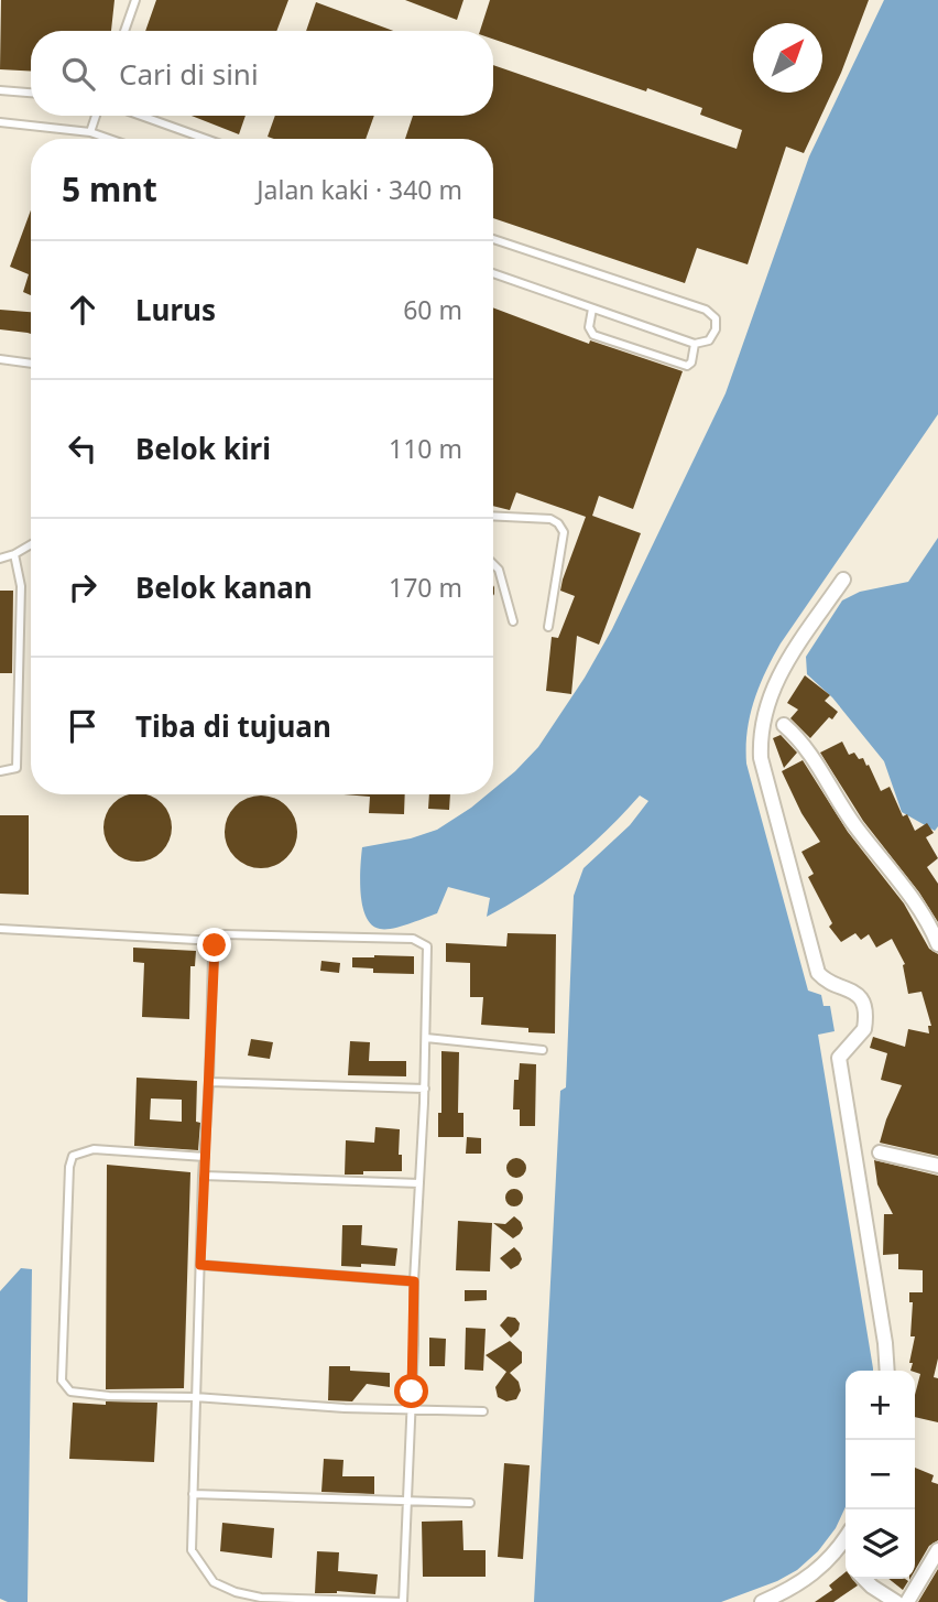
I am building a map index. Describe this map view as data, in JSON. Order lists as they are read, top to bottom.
{
  "north": "top right",
  "page": {
    "search": "Cari di sini",
    "heading": ["5 mnt", "Jalan kaki · 340 m"],
    "list": [
      ["Lurus", "60 m"],
      ["Belok kiri", "110 m"],
      ["Belok kanan", "170 m"],
      "Tiba di tujuan"
    ],
    "map_buttons": ["+", "−"]
  }
}
